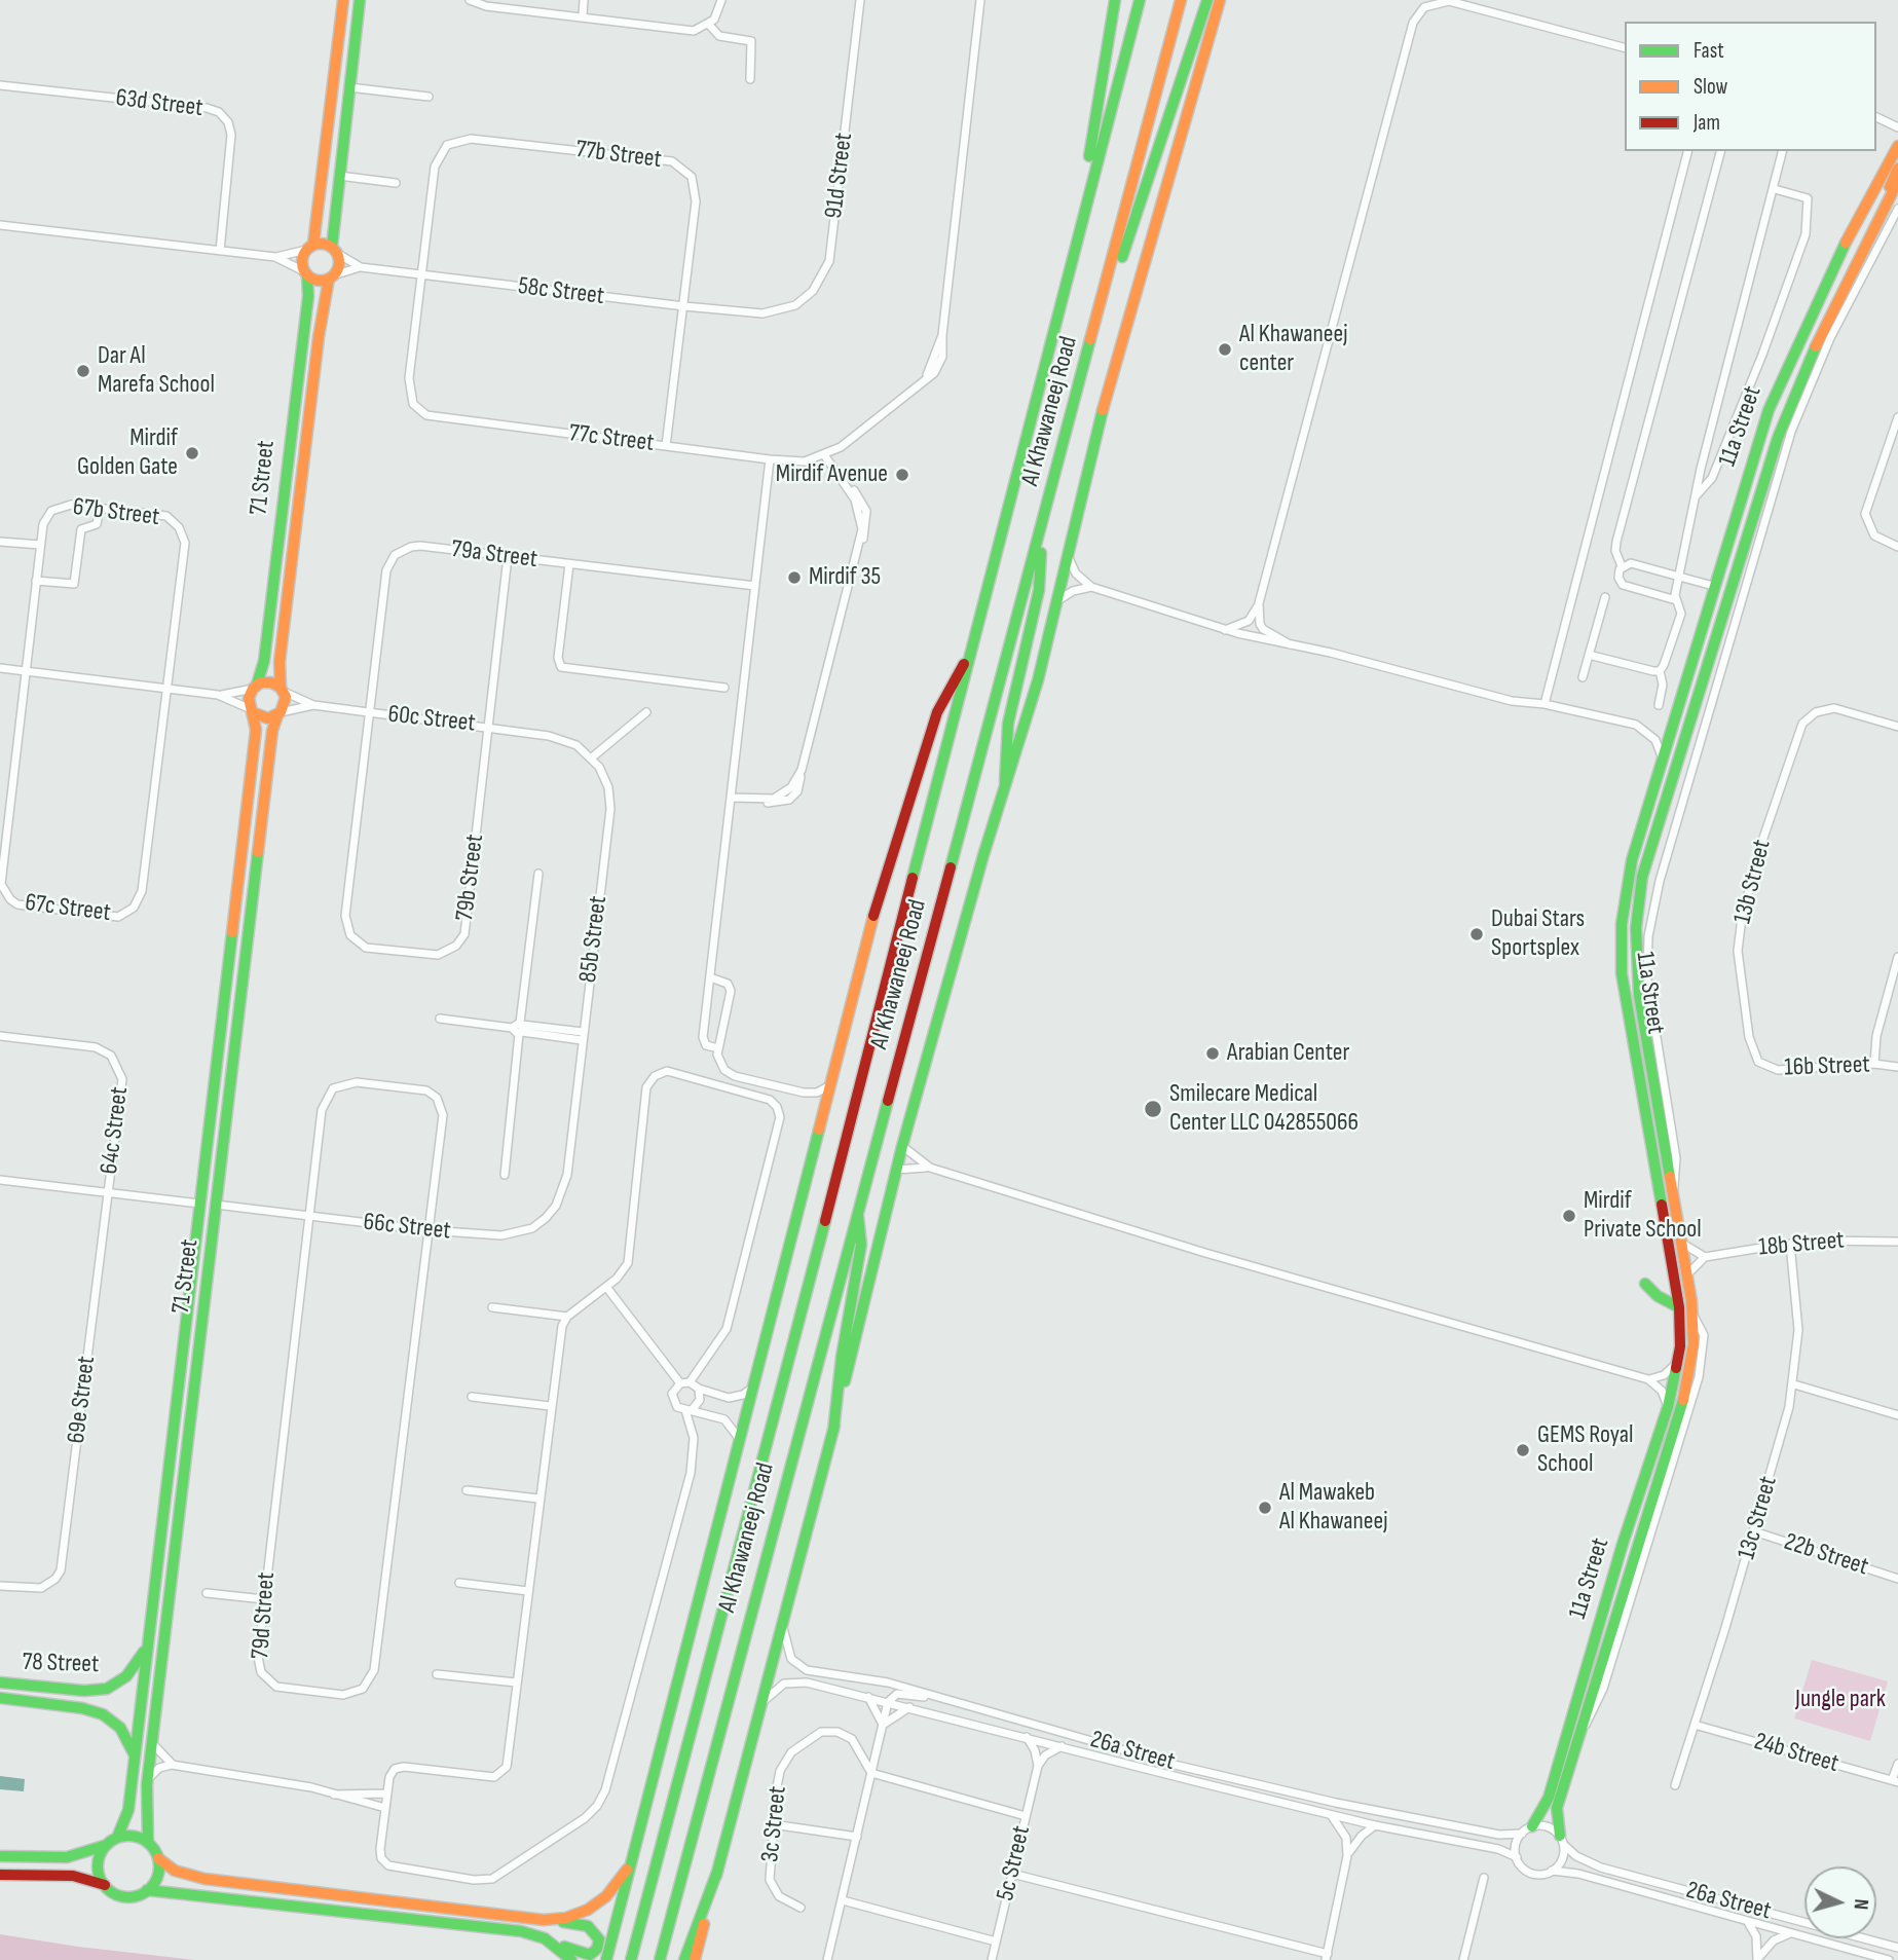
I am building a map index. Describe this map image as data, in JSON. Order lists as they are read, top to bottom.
{
  "streets": {
    "main road": [
      "Al Khawaneej Road",
      "11a Street",
      "71 Street",
      "78 Street"
    ],
    "street": [
      "63d Street",
      "77b Street",
      "91d Street",
      "58c Street",
      "77c Street",
      "67b Street",
      "79a Street",
      "60c Street",
      "79b Street",
      "13b Street",
      "67c Street",
      "85b Street",
      "16b Street",
      "64c Street",
      "66c Street",
      "18b Street",
      "69e Street",
      "13c Street",
      "22b Street",
      "79d Street",
      "26a Street",
      "24b Street",
      "3c Street",
      "5c Street"
    ]
  },
  "crossings": [
    ["77b Street", "58c Street"],
    ["77b Street", "77c Street"],
    ["91d Street", "58c Street"],
    ["58c Street", "77c Street"],
    ["58c Street", "71 Street"],
    ["11a Street", "26a Street"],
    ["71 Street", "60c Street"],
    ["71 Street", "66c Street"],
    ["71 Street", "78 Street"],
    ["67b Street", "67c Street"],
    ["79a Street", "60c Street"],
    ["79a Street", "79b Street"],
    ["60c Street", "79b Street"],
    ["60c Street", "85b Street"],
    ["13b Street", "16b Street"],
    ["85b Street", "66c Street"],
    ["64c Street", "69e Street"],
    ["66c Street", "79d Street"],
    ["18b Street", "13c Street"],
    ["13c Street", "22b Street"],
    ["13c Street", "24b Street"]
  ],
  "parks": ["Jungle park"],
  "places": [
    "Al Khawaneej center",
    "Dar Al Marefa School",
    "Mirdif Golden Gate",
    "Mirdif Avenue",
    "Mirdif 35",
    "Dubai Stars Sportsplex",
    "Arabian Center",
    "Smilecare Medical Center LLC 042855066",
    "Mirdif Private School",
    "GEMS Royal School",
    "Al Mawakeb Al Khawaneej"
  ],
  "legend": ["Fast", "Slow", "Jam"],
  "north": "right"
}
